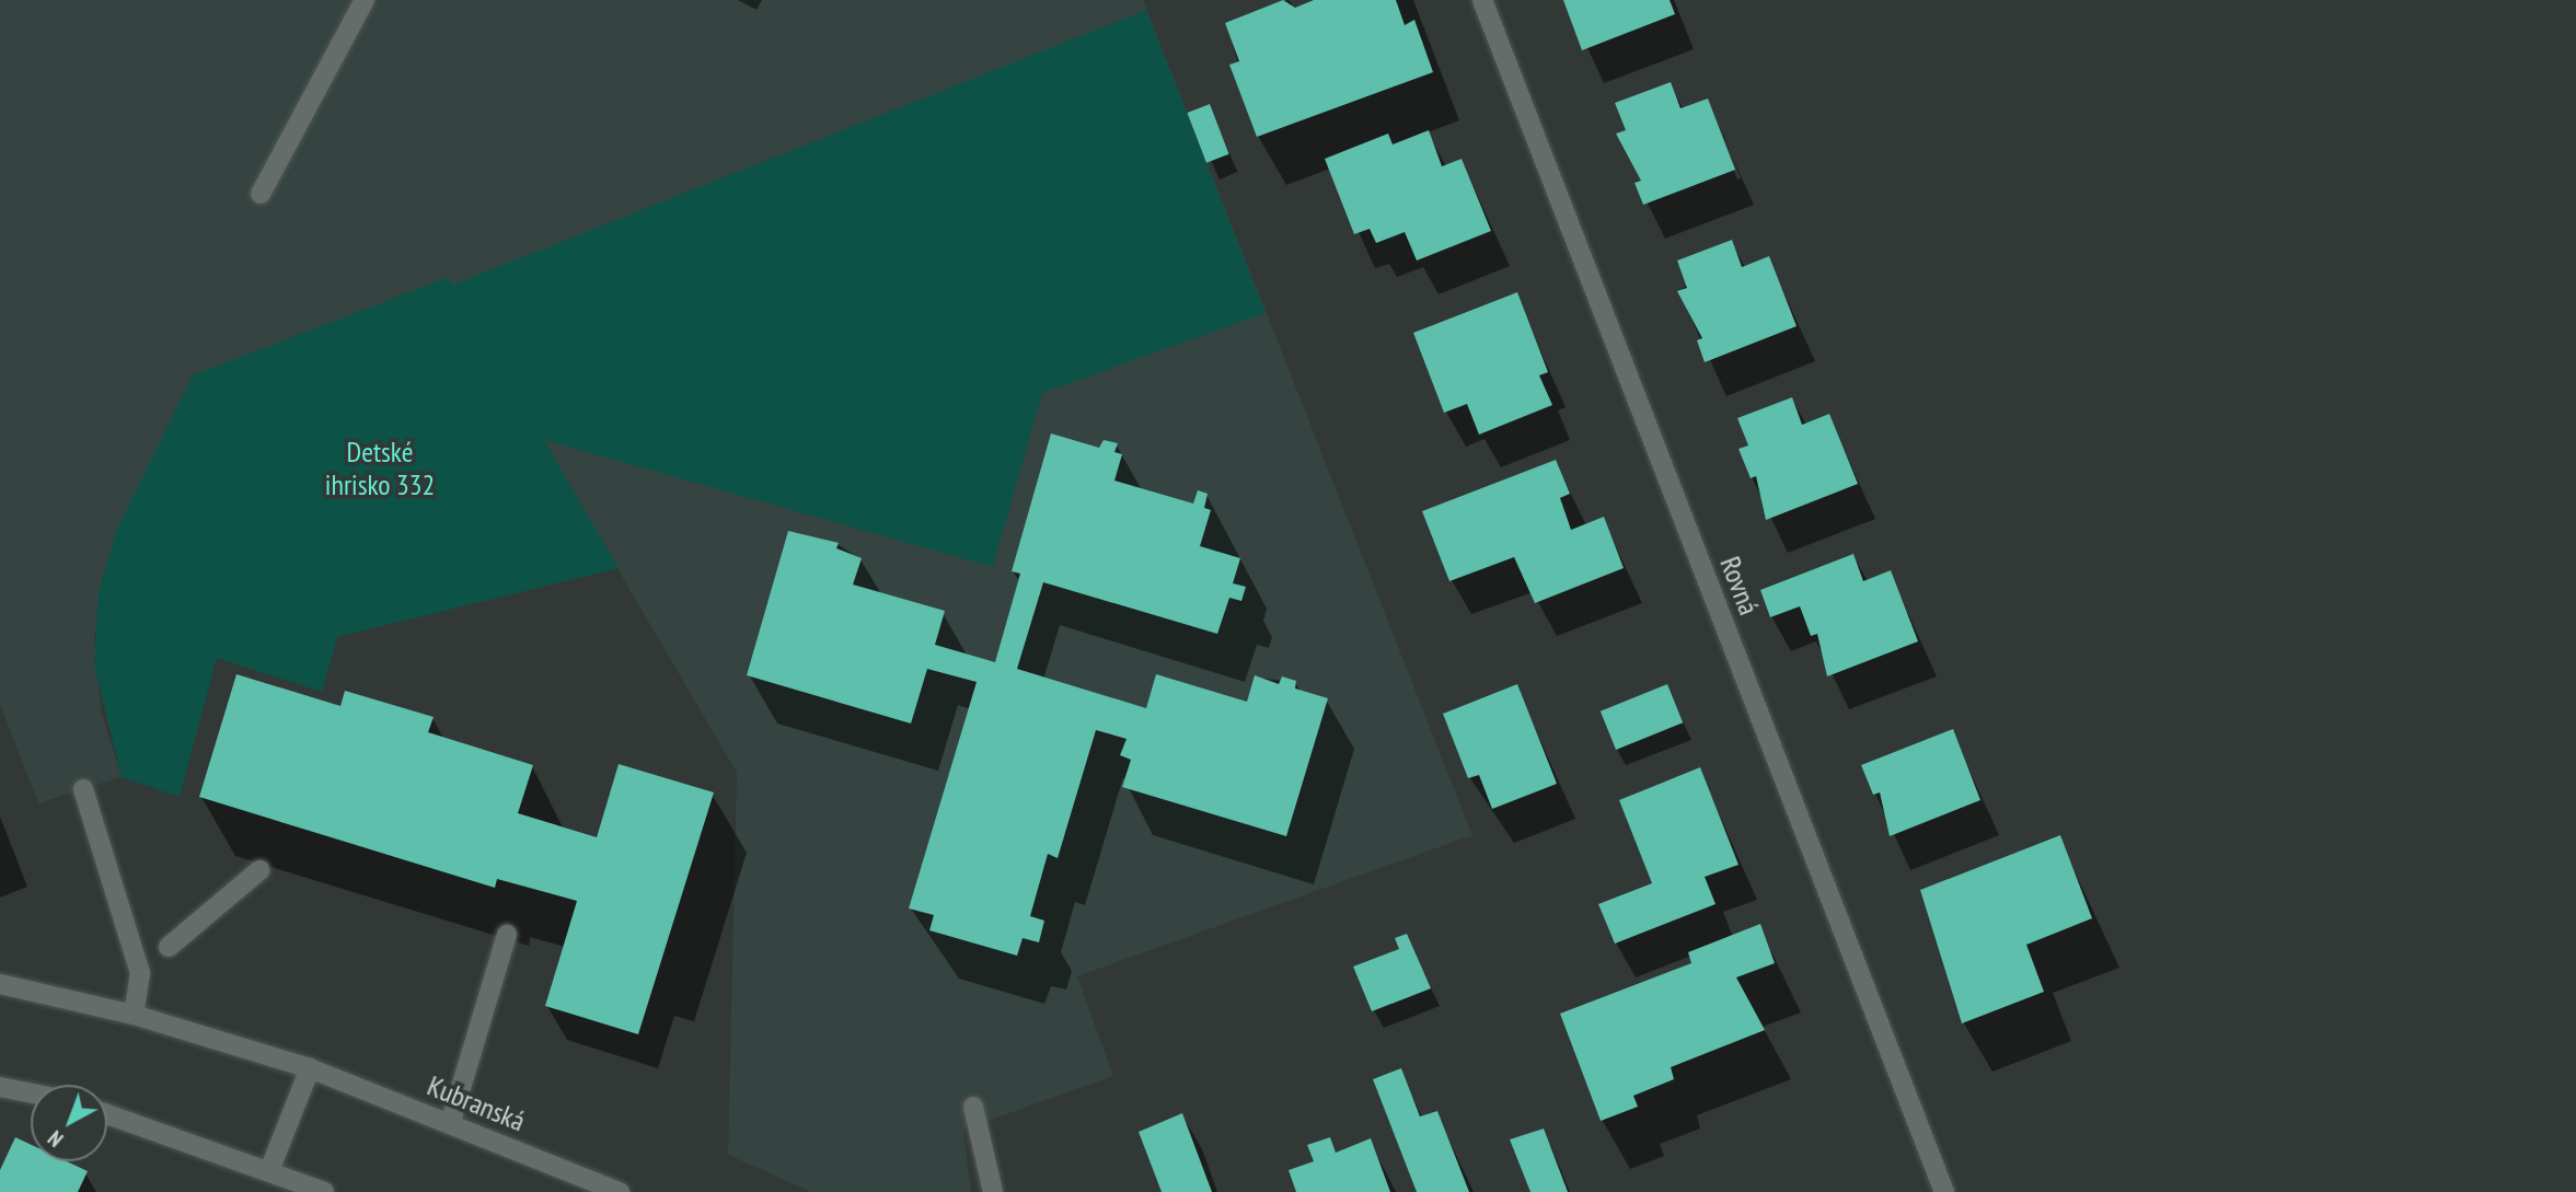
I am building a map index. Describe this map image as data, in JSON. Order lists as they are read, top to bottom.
{
  "streets": {
    "street": ["Rovná", "Kubranská"]
  },
  "parks": ["Detské ihrisko 332"],
  "north": "bottom left"
}
